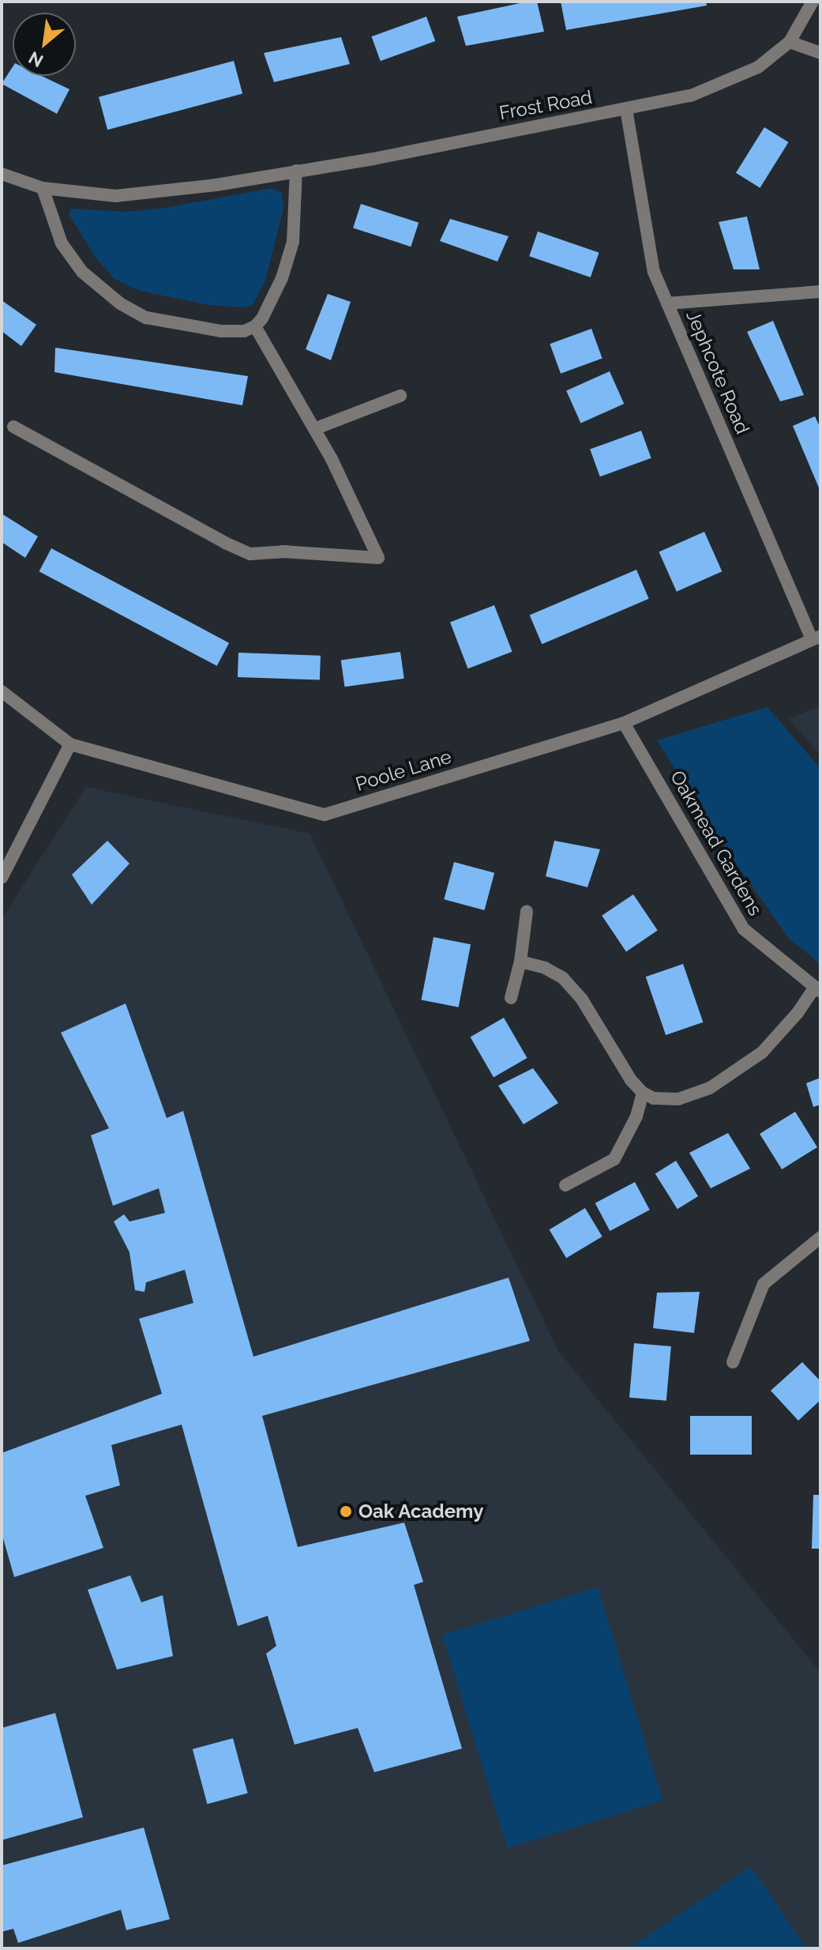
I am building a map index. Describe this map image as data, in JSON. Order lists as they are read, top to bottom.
{
  "streets": {
    "street": [
      "Frost Road",
      "Jephcote Road",
      "Poole Lane",
      "Oakmead Gardens"
    ]
  },
  "crossings": [
    ["Frost Road", "Jephcote Road"],
    ["Jephcote Road", "Poole Lane"],
    ["Poole Lane", "Oakmead Gardens"]
  ],
  "places": ["Oak Academy"],
  "north": "bottom left"
}
